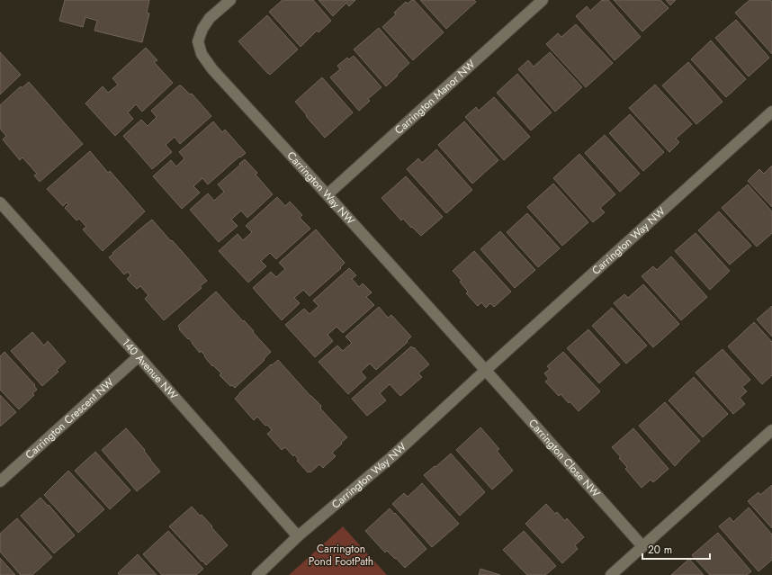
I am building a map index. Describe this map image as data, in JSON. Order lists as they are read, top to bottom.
{
  "streets": {
    "street": [
      "Carrington Manor NW",
      "Carrington Way NW",
      "140 Avenue NW",
      "Carrington Crescent NW",
      "Carrington Close NW"
    ]
  },
  "crossings": [
    ["Carrington Manor NW", "Carrington Way NW"],
    ["Carrington Way NW", "140 Avenue NW"],
    ["Carrington Way NW", "Carrington Close NW"],
    ["140 Avenue NW", "Carrington Crescent NW"]
  ],
  "parks": ["Carrington Pond FootPath"],
  "scale_bar": "20 m"
}
